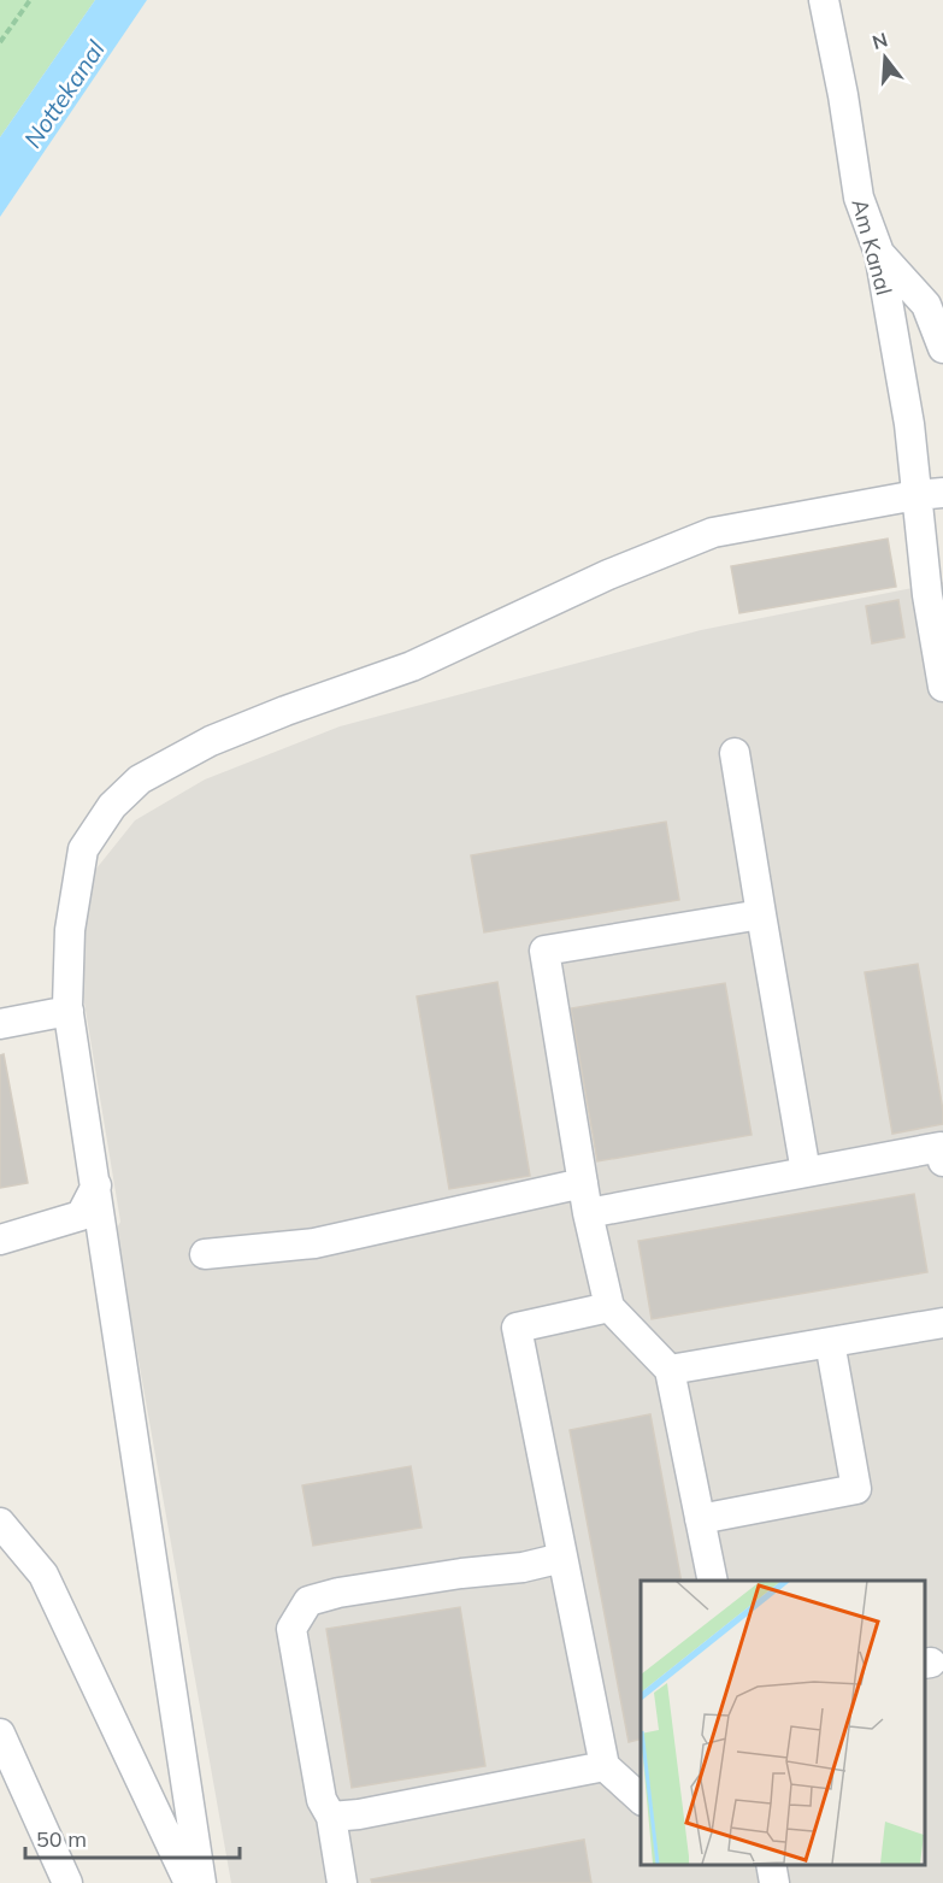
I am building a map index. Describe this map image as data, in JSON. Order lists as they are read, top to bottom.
{
  "streets": {
    "street": ["Am Kanal"]
  },
  "water": ["Nottekanal"],
  "scale_bar": "50 m",
  "north": "top"
}
